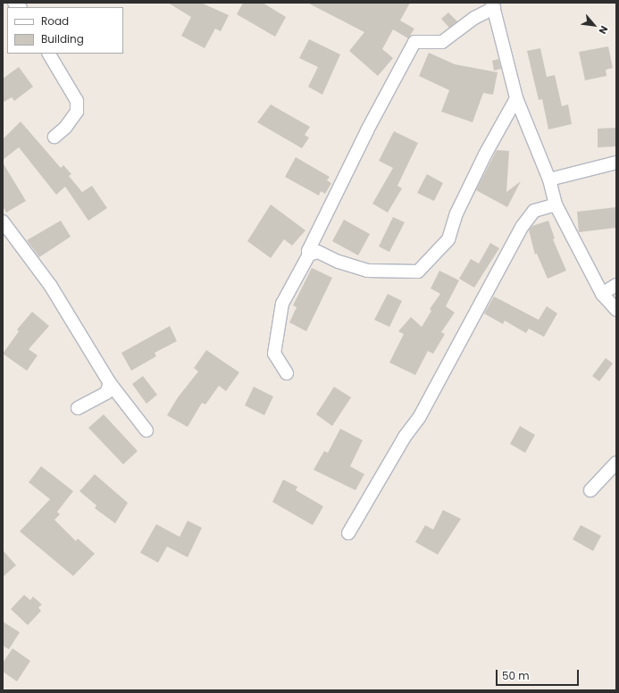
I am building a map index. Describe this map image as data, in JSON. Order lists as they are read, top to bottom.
{
  "legend": ["Road", "Building"],
  "scale_bar": "50 m",
  "north": "bottom right"
}
